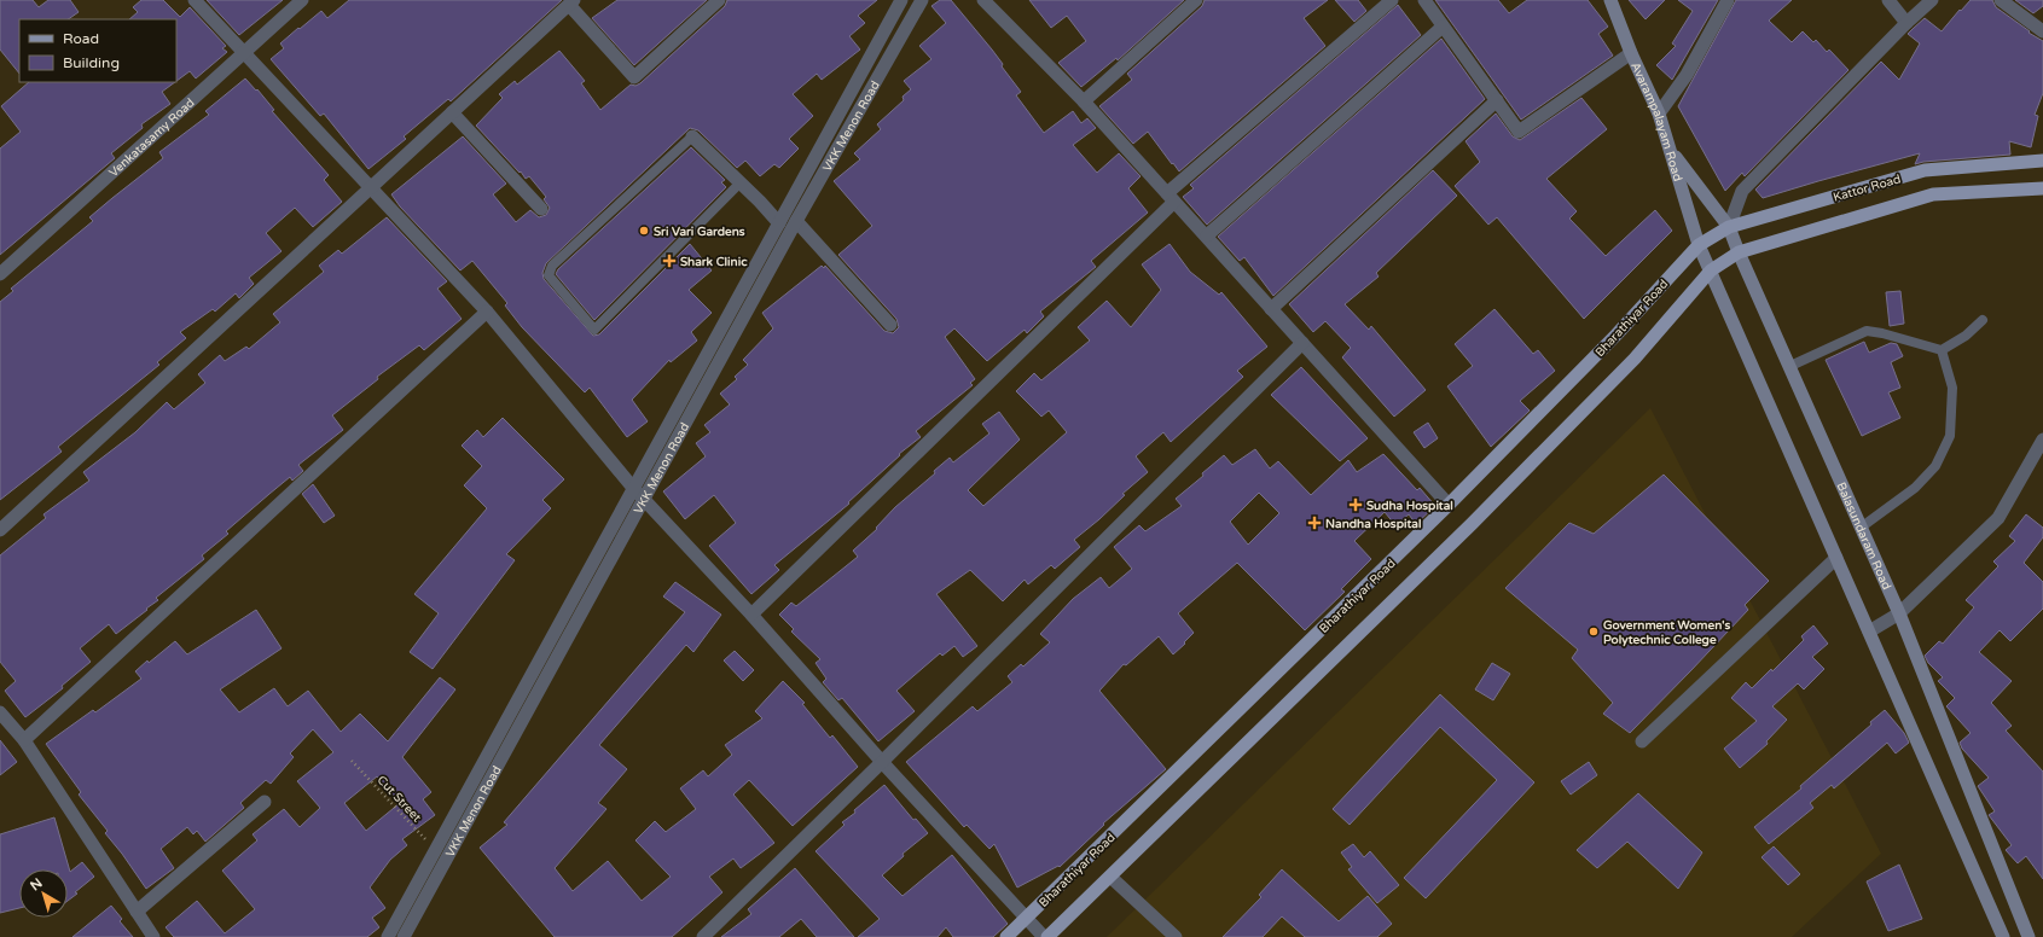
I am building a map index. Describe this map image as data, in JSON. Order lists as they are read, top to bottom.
{
  "streets": {
    "main road": [
      "Avarampalayam Road",
      "Kattor Road",
      "Bharathiyar Road",
      "Balasundaram Road"
    ],
    "street": ["VKK Menon Road", "Venkatasamy Road"],
    "path": ["Cut Street"]
  },
  "crossings": [
    ["Avarampalayam Road", "Kattor Road"],
    ["Avarampalayam Road", "Bharathiyar Road"],
    ["Avarampalayam Road", "Balasundaram Road"],
    ["VKK Menon Road", "Cut Street"],
    ["Kattor Road", "Bharathiyar Road"],
    ["Kattor Road", "Balasundaram Road"]
  ],
  "places": {
    "other": ["Sri Vari Gardens", "Government Women's Polytechnic College"],
    "health": ["Shark Clinic", "Sudha Hospital", "Nandha Hospital"]
  },
  "legend": ["Road", "Building"],
  "north": "top left"
}
